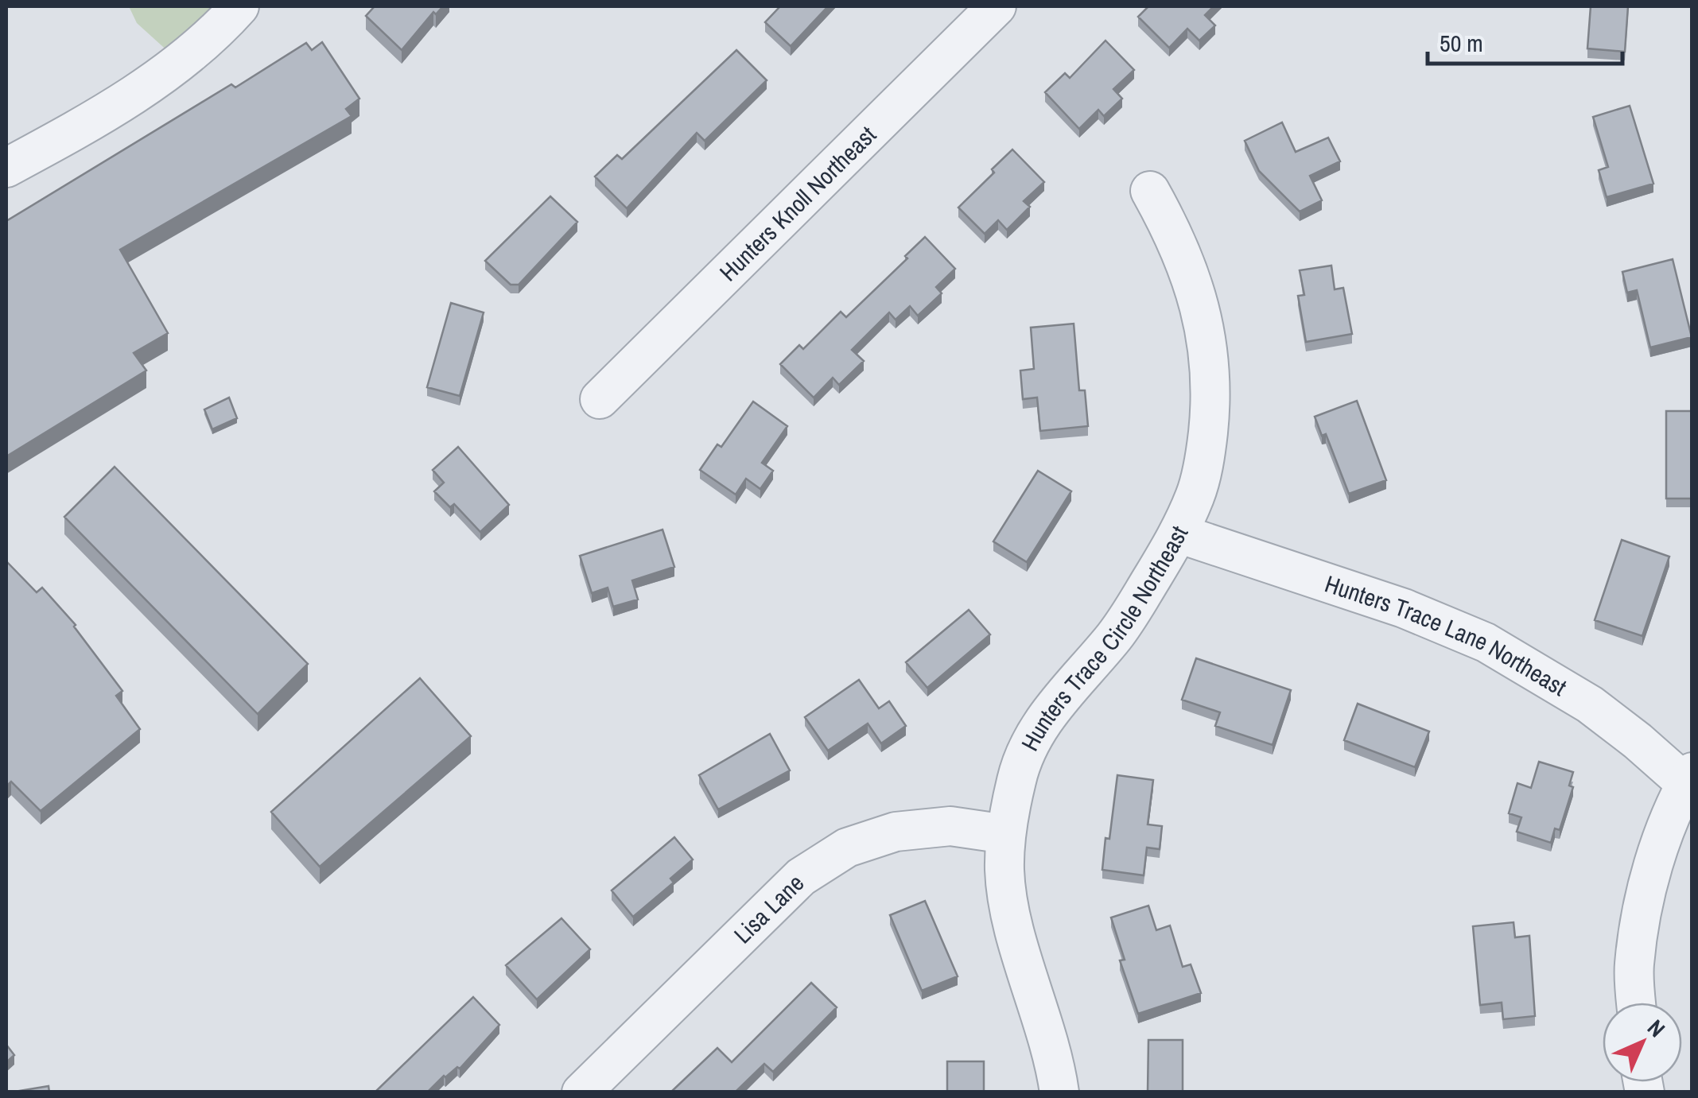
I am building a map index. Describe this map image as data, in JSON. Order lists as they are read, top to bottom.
{
  "streets": {
    "street": [
      "Hunters Knoll Northeast",
      "Hunters Trace Lane Northeast",
      "Hunters Trace Circle Northeast",
      "Lisa Lane"
    ]
  },
  "crossings": [
    ["Hunters Trace Lane Northeast", "Hunters Trace Circle Northeast"],
    ["Hunters Trace Circle Northeast", "Lisa Lane"]
  ],
  "scale_bar": "50 m",
  "north": "top right"
}
